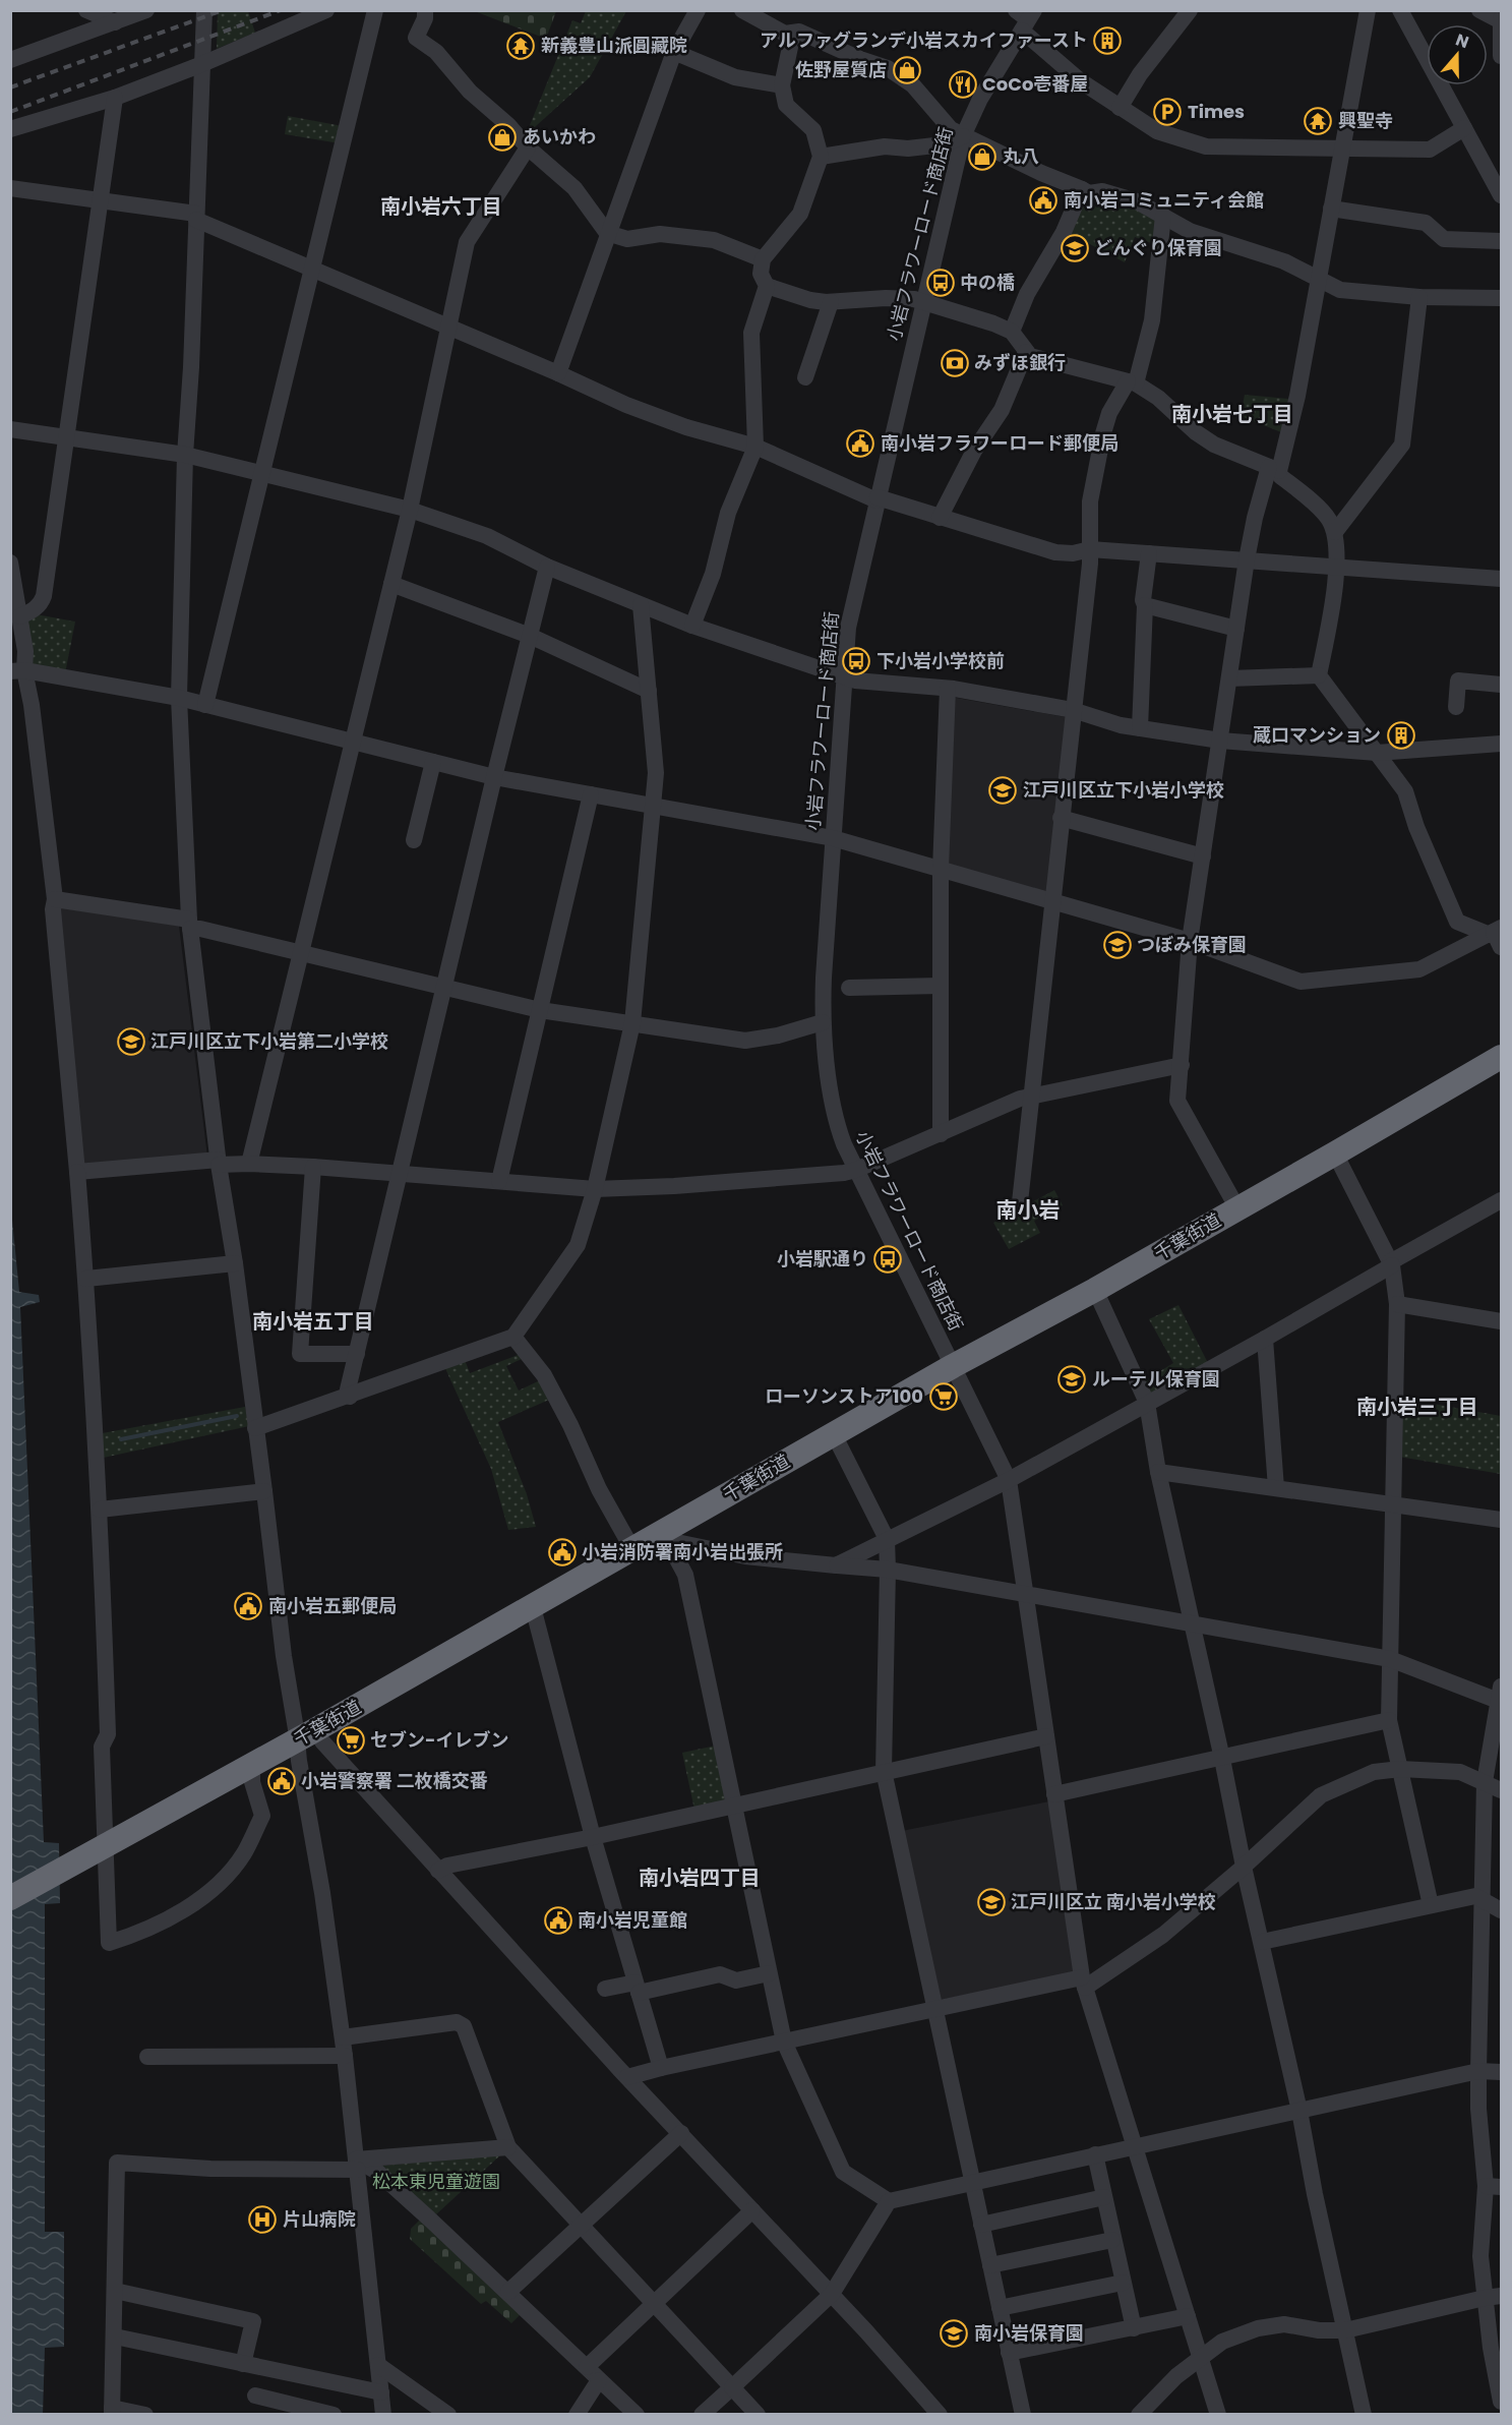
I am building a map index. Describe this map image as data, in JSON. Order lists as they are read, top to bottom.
{
  "streets": {
    "highway": ["千葉街道"],
    "street": ["小岩フラワーロード商店街"]
  },
  "crossings": [
    ["小岩フラワーロード商店街", "千葉街道"]
  ],
  "districts": [
    "南小岩六丁目",
    "南小岩七丁目",
    "南小岩",
    "南小岩五丁目",
    "南小岩三丁目",
    "南小岩四丁目"
  ],
  "parks": ["松本東児童遊園"],
  "places": {
    "building": ["アルファグランデ小岩スカイファースト", "蔵口マンション"],
    "temple": ["新義豊山派圓藏院", "興聖寺"],
    "shop": ["佐野屋質店", "あいかわ", "丸八"],
    "restaurant": ["CoCo壱番屋"],
    "parking": ["Times"],
    "public building": [
      "南小岩コミュニティ会館",
      "南小岩フラワーロード郵便局",
      "小岩消防署南小岩出張所",
      "南小岩五郵便局",
      "小岩警察署 二枚橋交番",
      "南小岩児童館"
    ],
    "school or university": [
      "どんぐり保育園",
      "江戸川区立下小岩小学校",
      "つぼみ保育園",
      "江戸川区立下小岩第二小学校",
      "ルーテル保育園",
      "江戸川区立 南小岩小学校",
      "南小岩保育園"
    ],
    "bus stop": ["中の橋", "下小岩小学校前", "小岩駅通り"],
    "bank": ["みずほ銀行"],
    "supermarket": ["ローソンストア100", "セブン-イレブン"],
    "hospital": ["片山病院"]
  },
  "north": "top"
}
